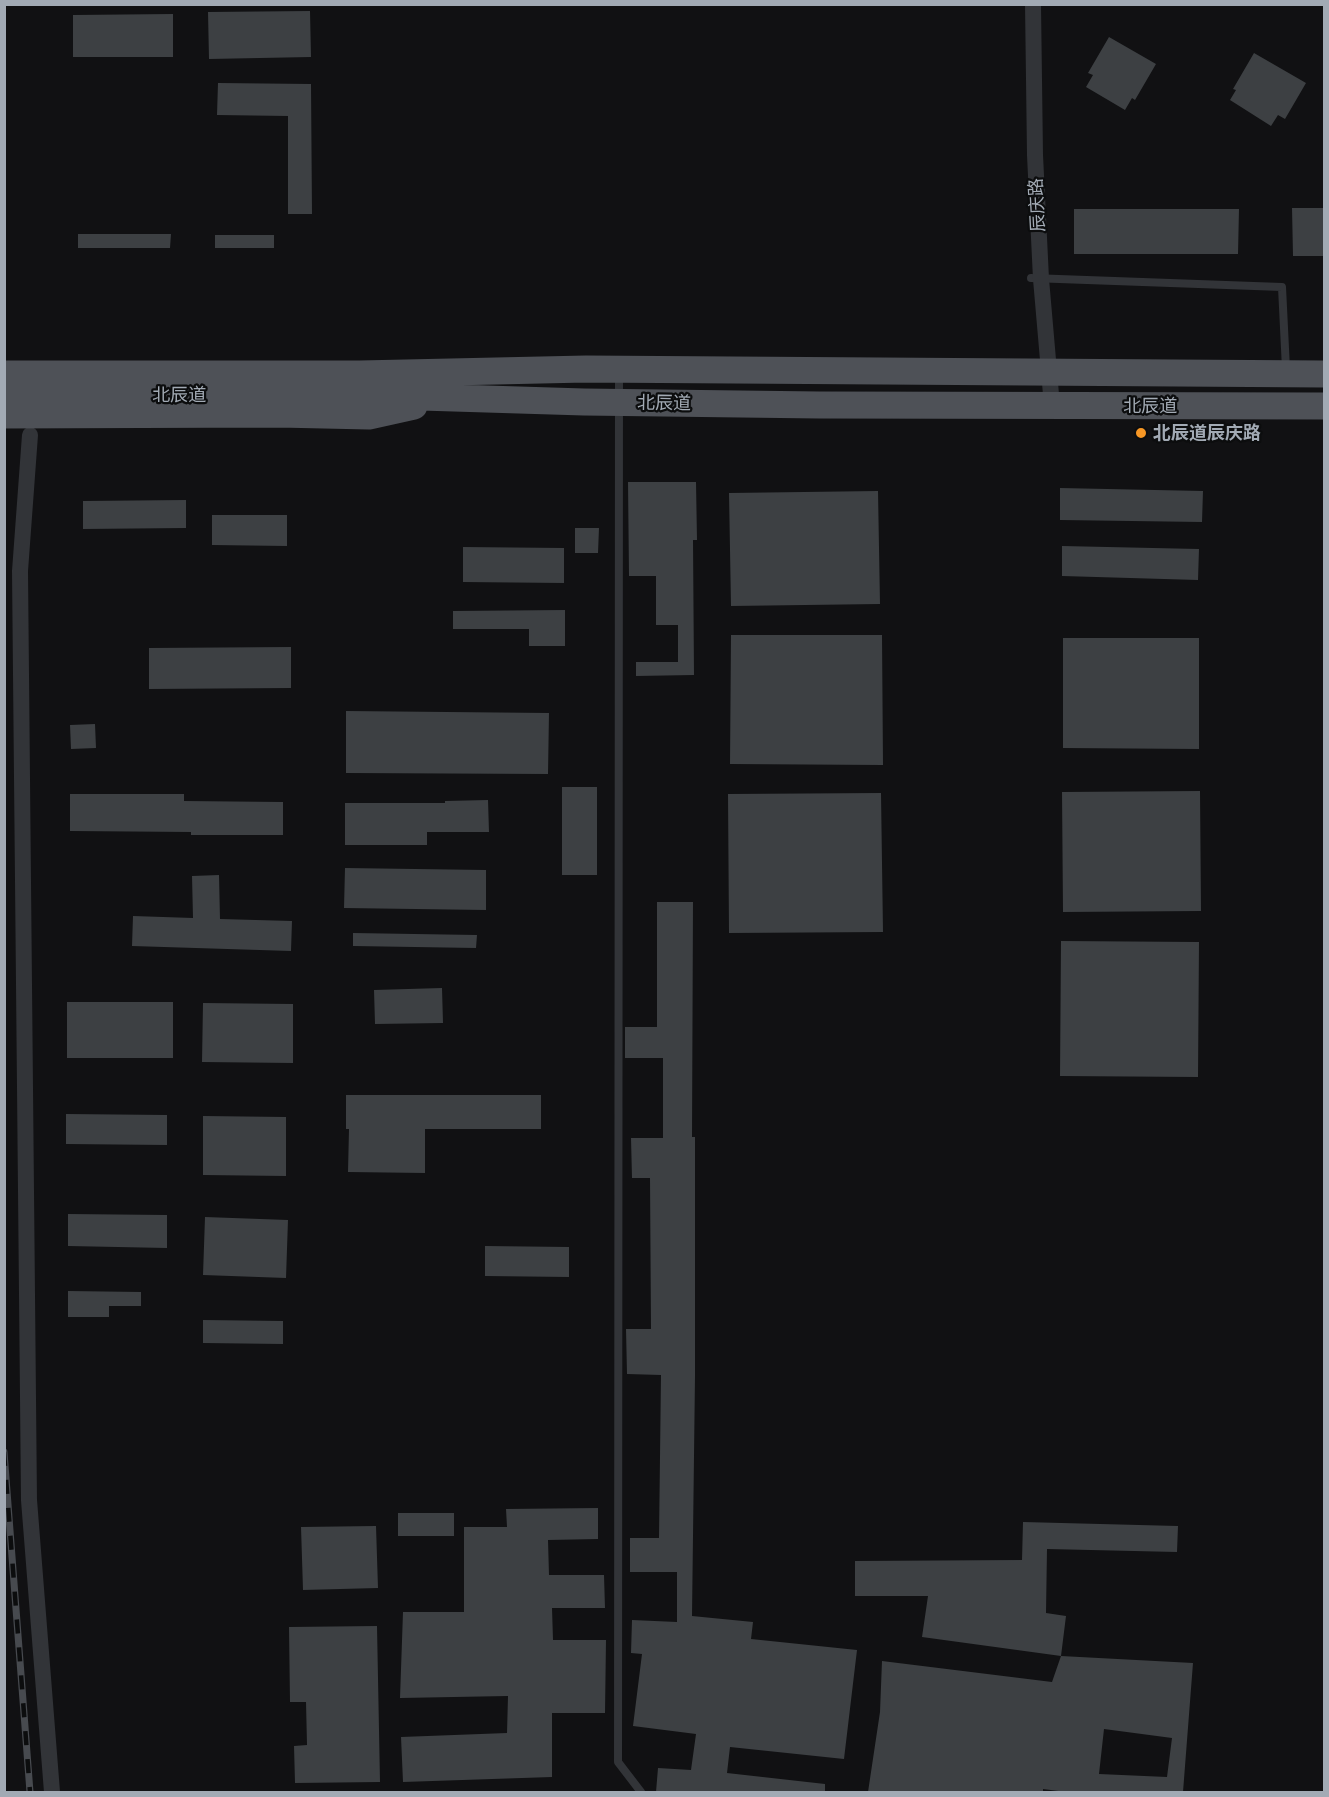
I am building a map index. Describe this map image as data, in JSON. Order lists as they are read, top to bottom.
{
  "streets": {
    "main road": ["北辰道"],
    "street": ["辰庆路"]
  },
  "crossings": [
    ["辰庆路", "北辰道"]
  ],
  "places": ["北辰道辰庆路"]
}
